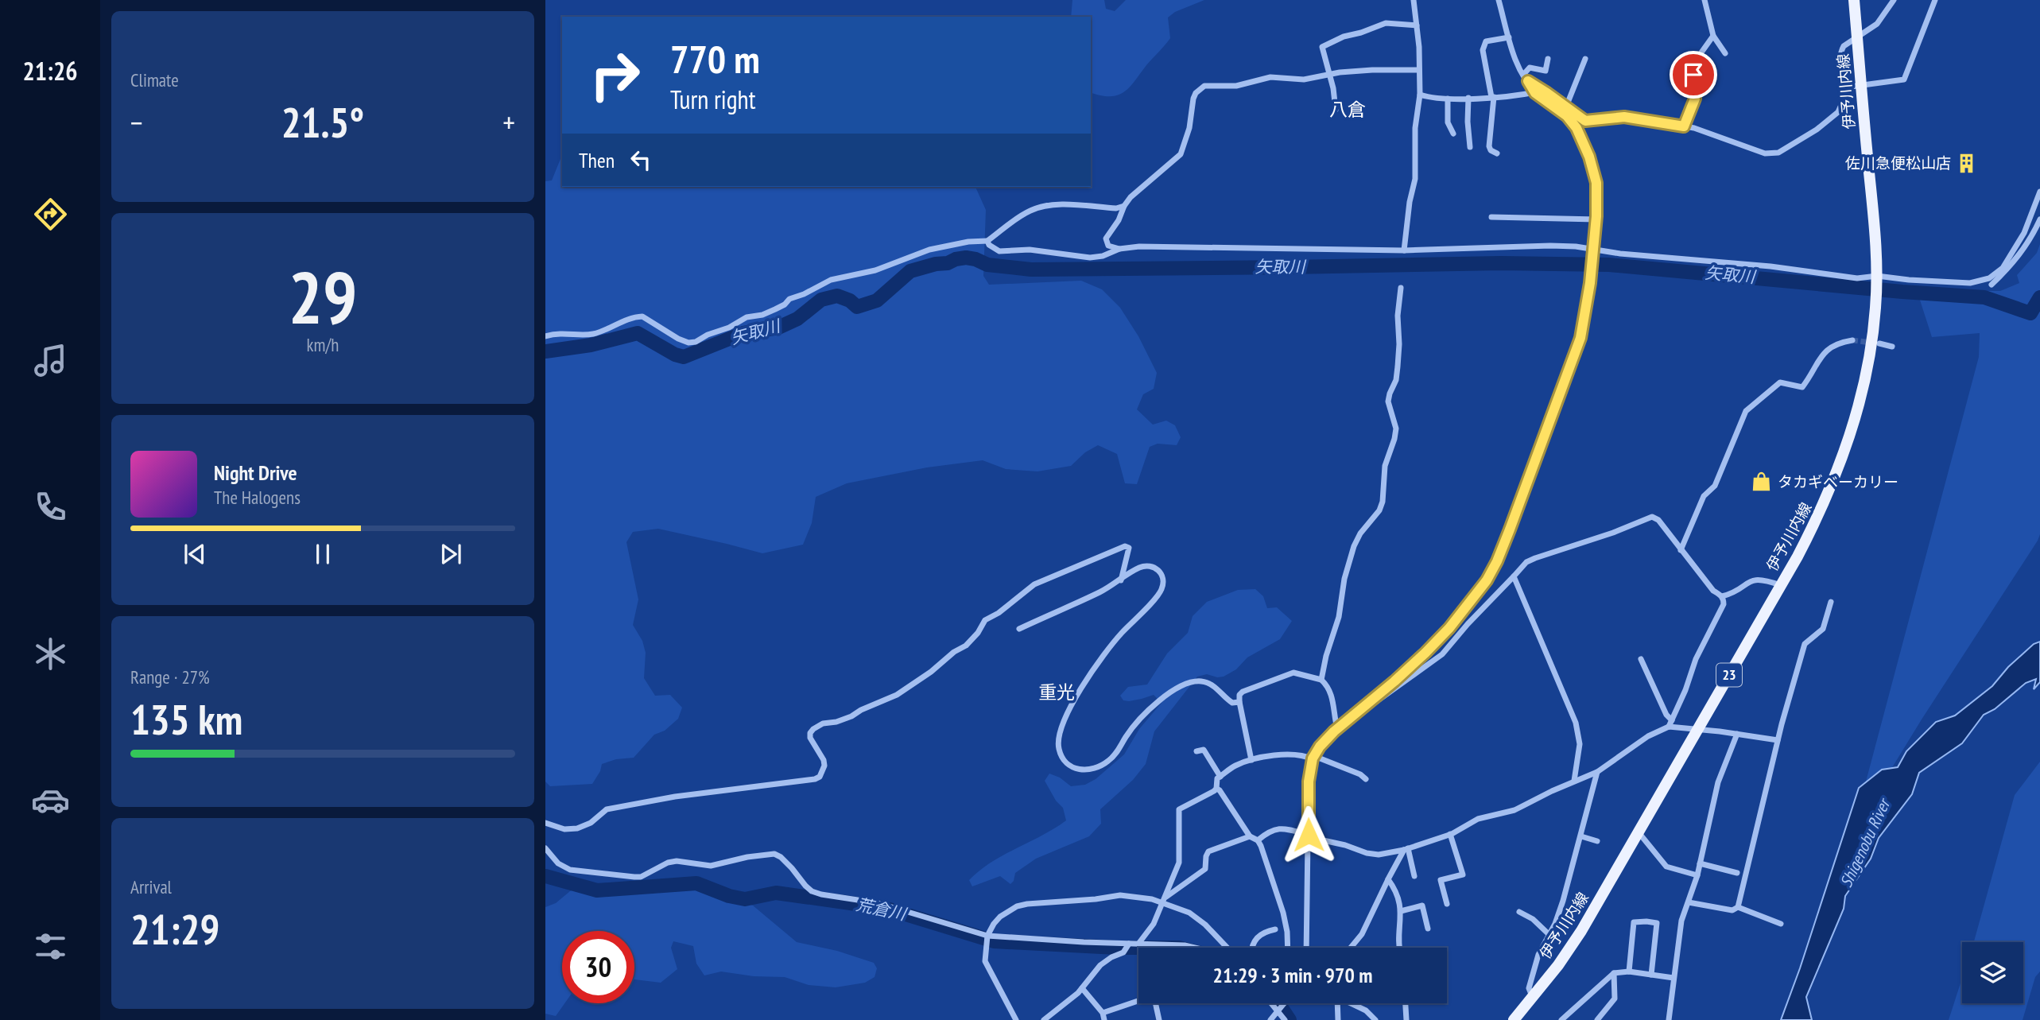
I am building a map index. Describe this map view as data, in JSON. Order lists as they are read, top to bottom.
{
  "streets": {
    "main road": ["伊予川内線", "23"]
  },
  "districts": ["八倉", "重光"],
  "water": ["矢取川", "Shigenobu River", "荒倉川"],
  "places": {
    "building": ["佐川急便松山店"],
    "shop": ["タカギベーカリー"]
  },
  "page": {
    "tabs": "21:26",
    "tile": [
      "Climate",
      ["29", "km/h"],
      ["Range · 27%", "135 km"],
      ["Arrival", "21:29"]
    ],
    "turn": ["770 m", "Turn right"],
    "heat": ["−", "21.5°", "+"],
    "then": "Then",
    "song": ["Night Drive", "The Halogens"],
    "limit": "30",
    "trip": "21:29 · 3 min · 970 m"
  }
}
